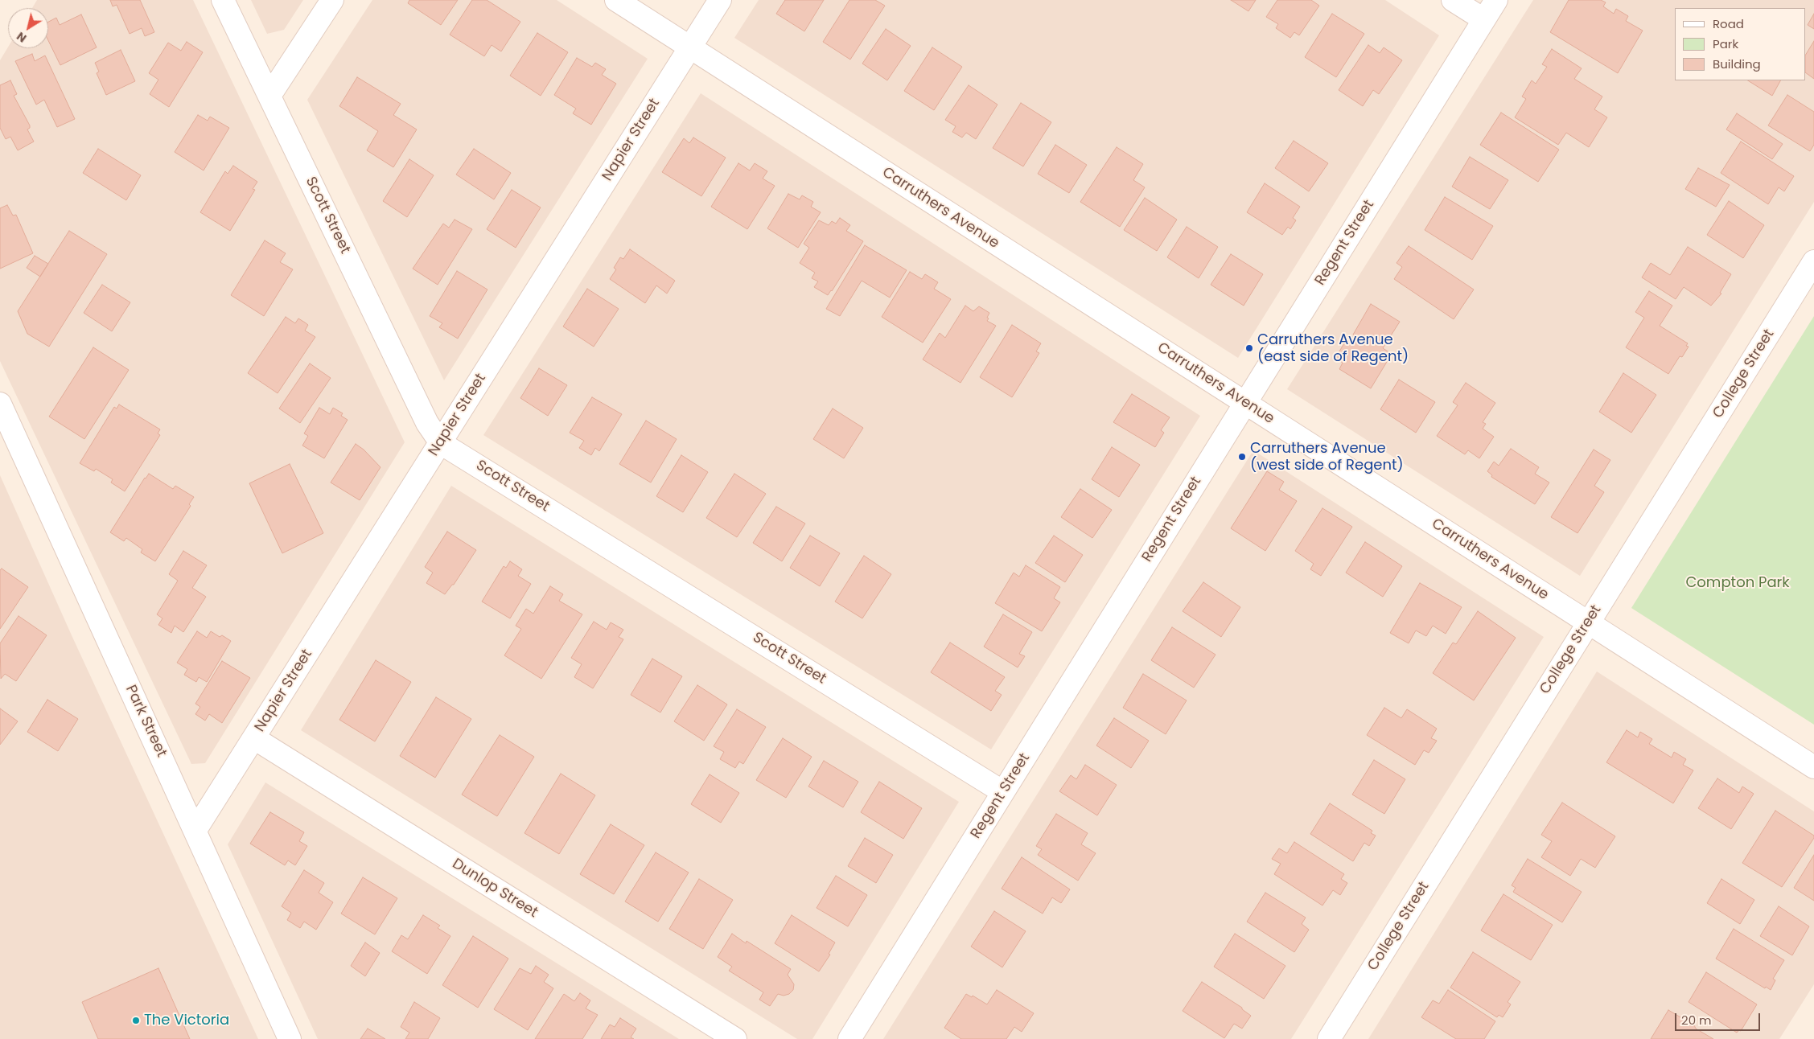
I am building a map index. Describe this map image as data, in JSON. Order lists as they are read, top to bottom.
{
  "streets": {
    "street": [
      "Napier Street",
      "Carruthers Avenue",
      "Scott Street",
      "Regent Street",
      "College Street",
      "Park Street",
      "Dunlop Street"
    ]
  },
  "crossings": [
    ["Napier Street", "Carruthers Avenue"],
    ["Napier Street", "Scott Street"],
    ["Napier Street", "Park Street"],
    ["Napier Street", "Dunlop Street"],
    ["Carruthers Avenue", "Regent Street"],
    ["Carruthers Avenue", "College Street"],
    ["Scott Street", "Regent Street"]
  ],
  "parks": ["Compton Park"],
  "places": ["Carruthers Avenue (east side of Regent)", "Carruthers Avenue (west side of Regent)", "The Victoria"],
  "legend": ["Road", "Park", "Building"],
  "scale_bar": "20 m",
  "north": "bottom left"
}
